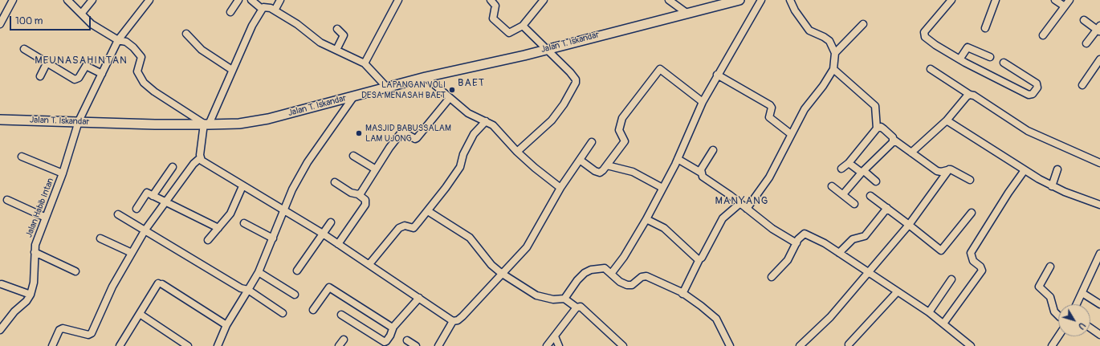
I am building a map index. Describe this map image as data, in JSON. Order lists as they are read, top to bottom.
{
  "streets": {
    "street": ["Jalan T. Iskandar", "Jalan Habib Intan"]
  },
  "crossings": [
    ["Jalan T. Iskandar", "Jalan Habib Intan"]
  ],
  "districts": ["MEUNASAHINTAN", "BAET", "MANYANG"],
  "places": ["LAPANGAN VOLI DESA MENASAH BAET", "MASJID BABUSSALAM LAM UJONG"],
  "scale_bar": "100 m",
  "north": "bottom right"
}
